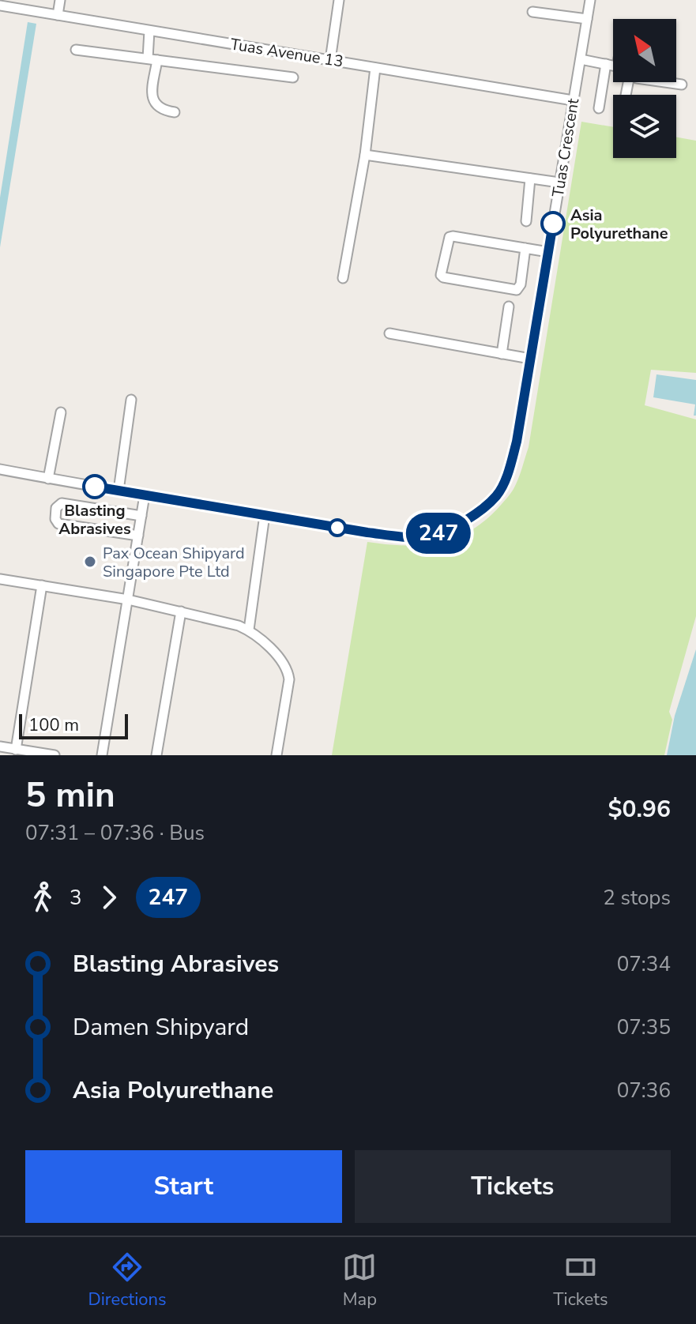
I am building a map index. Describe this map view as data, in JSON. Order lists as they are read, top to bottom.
{
  "streets": {
    "street": ["Tuas Avenue 13", "Tuas Crescent"]
  },
  "crossings": [
    ["Tuas Avenue 13", "Tuas Crescent"]
  ],
  "places": ["Asia Polyurethane", "Blasting Abrasives", "Pax Ocean Shipyard Singapore Pte Ltd"],
  "lines": ["bus line 247"],
  "scale_bar": "100 m",
  "north": "top left",
  "page": {
    "on_map": "247",
    "scale": "100 m",
    "heading": ["5 min", "07:31 – 07:36 · Bus", "$0.96"],
    "legs": ["3", "247", "2 stops"],
    "list": [
      {
        "name": "Blasting Abrasives",
        "value": "07:34"
      },
      {
        "name": "Damen Shipyard",
        "value": "07:35"
      },
      {
        "name": "Asia Polyurethane",
        "value": "07:36"
      }
    ],
    "buttons": ["Start", "Tickets"],
    "tabs": ["Directions", "Map", "Tickets"]
  }
}
